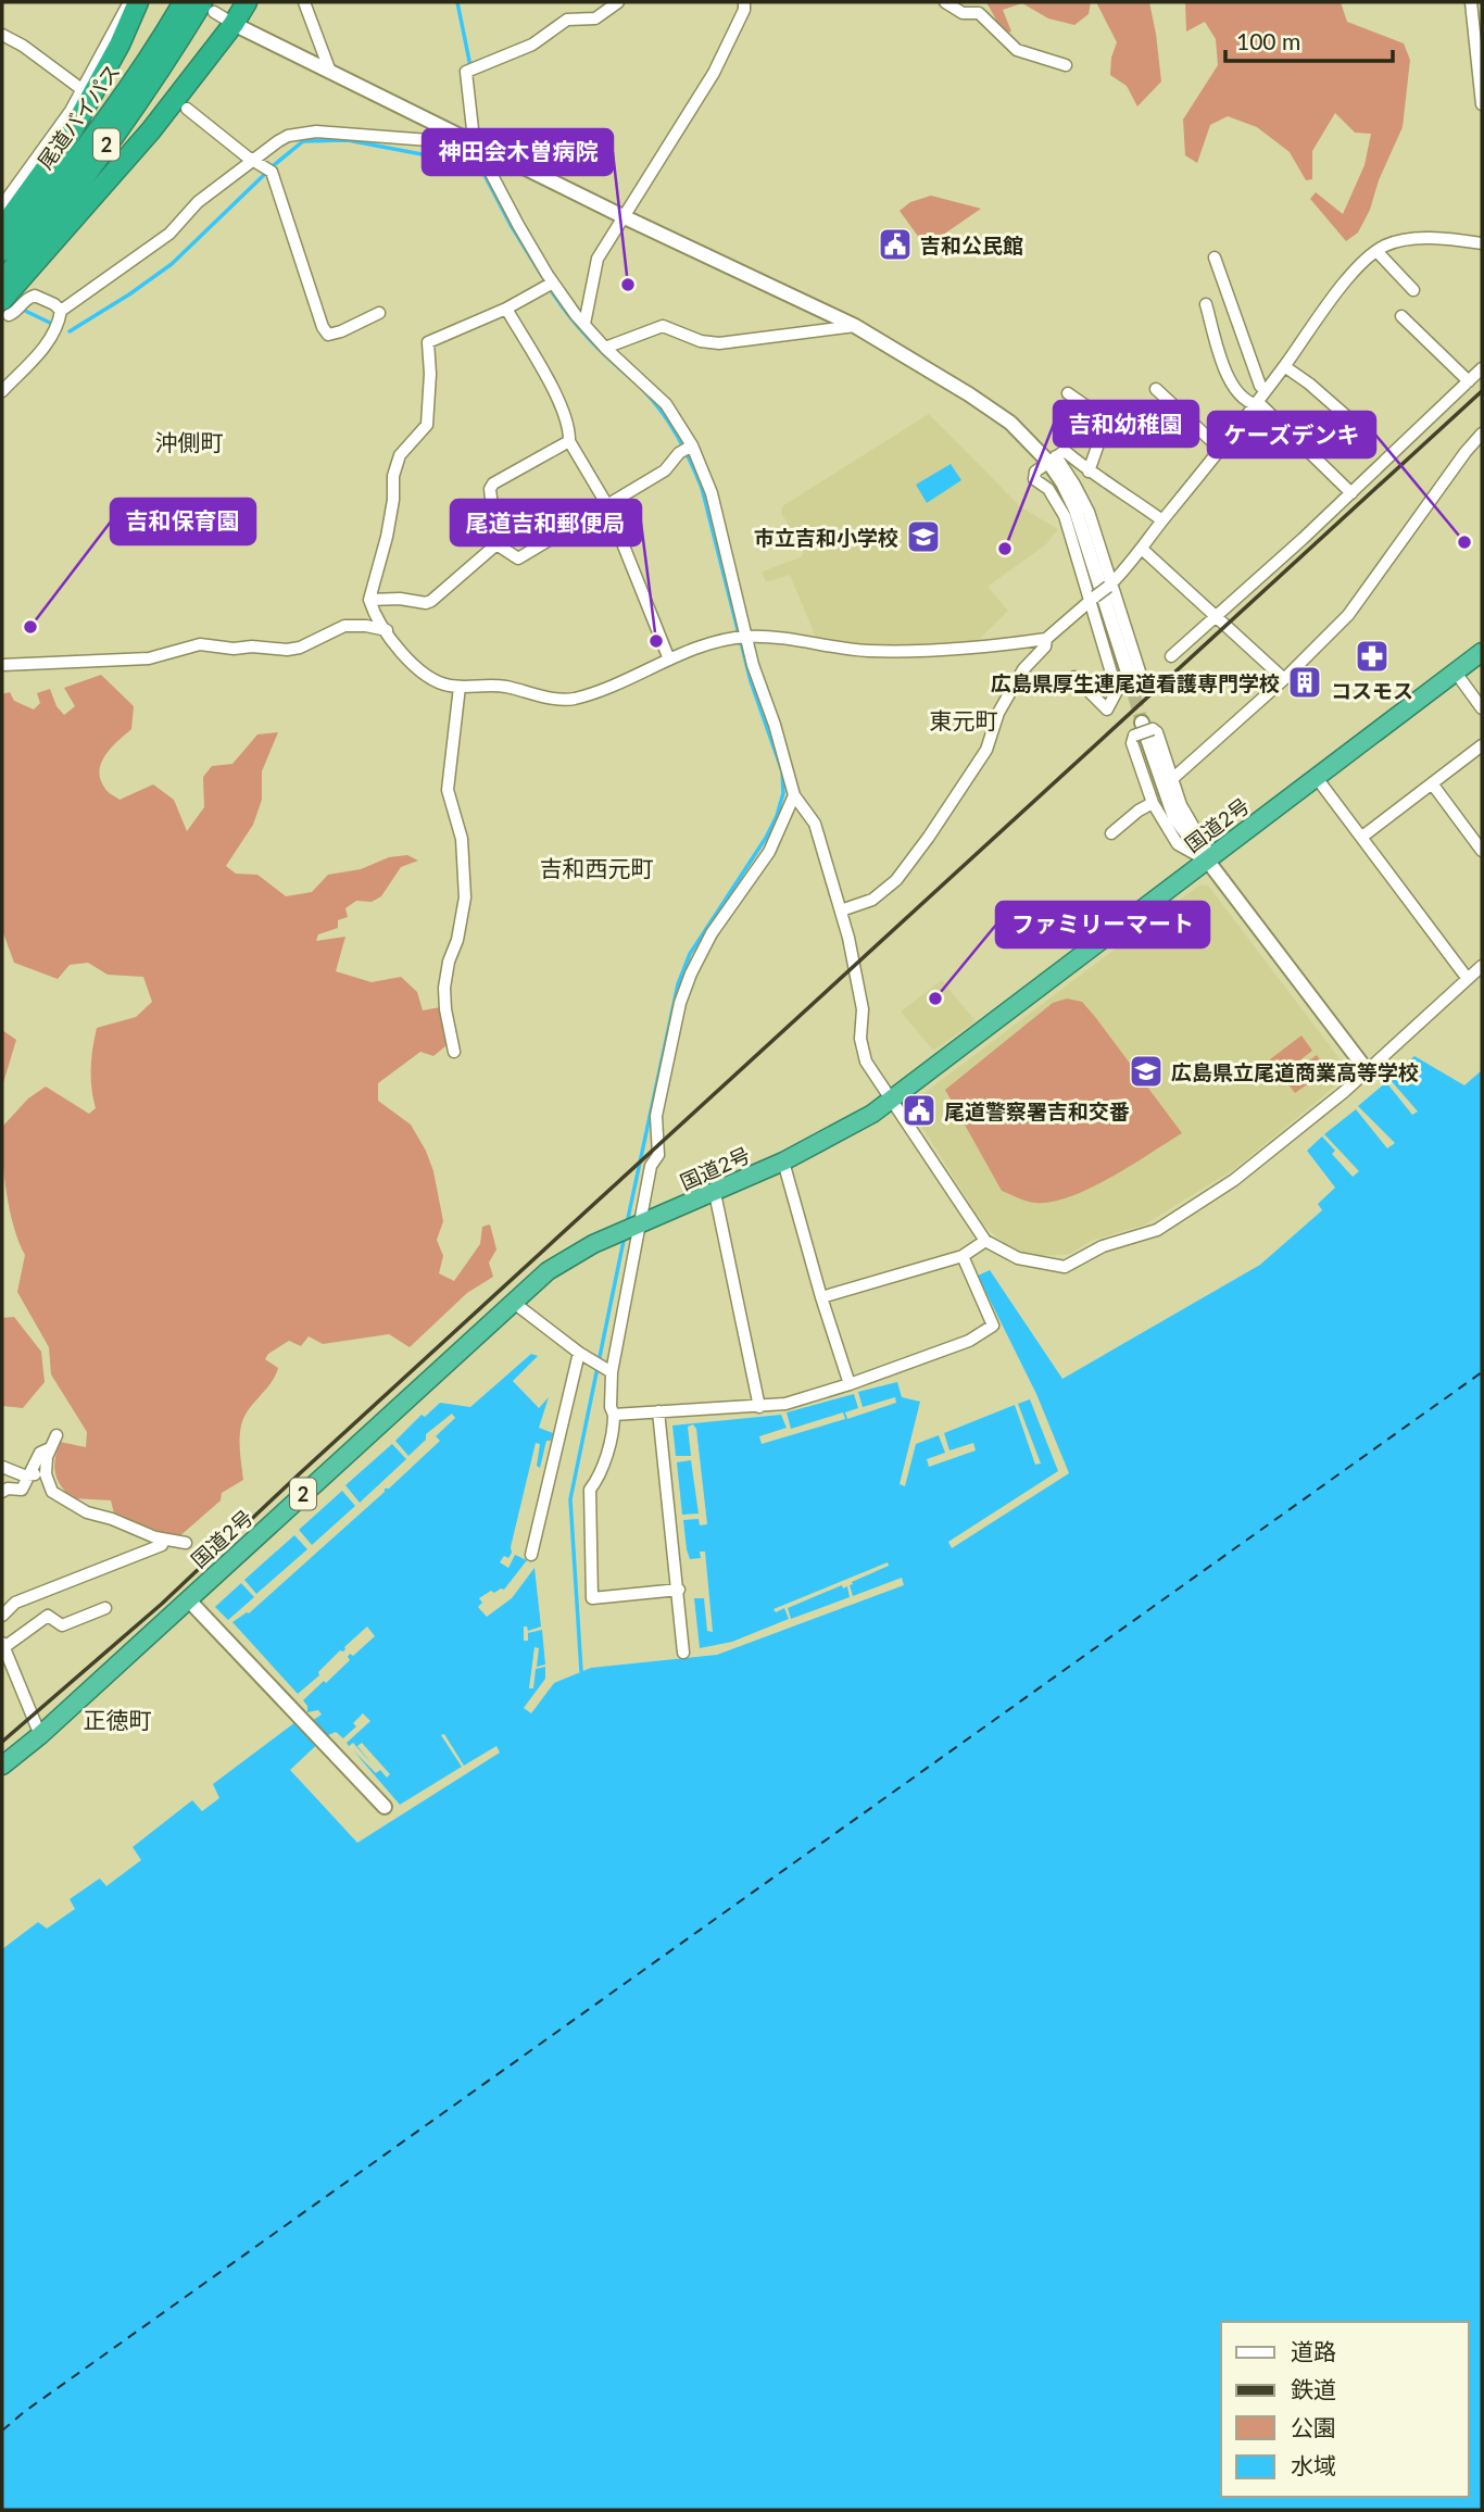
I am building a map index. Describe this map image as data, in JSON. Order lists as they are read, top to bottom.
{
  "streets": {
    "highway": ["尾道バイパス", "2", "国道2号"]
  },
  "districts": [
    "沖側町",
    "東元町",
    "吉和西元町",
    "正徳町"
  ],
  "places": {
    "public building": ["吉和公民館", "尾道警察署吉和交番"],
    "other": [
      "神田会木曽病院",
      "ケーズデンキ",
      "吉和幼稚園",
      "吉和保育園",
      "尾道吉和郵便局",
      "ファミリーマート"
    ],
    "school or university": ["市立吉和小学校", "広島県立尾道商業高等学校"],
    "pharmacy": ["コスモス"],
    "building": ["広島県厚生連尾道看護専門学校"]
  },
  "legend": [
    "道路",
    "鉄道",
    "公園",
    "水域"
  ],
  "scale_bar": "100 m"
}
